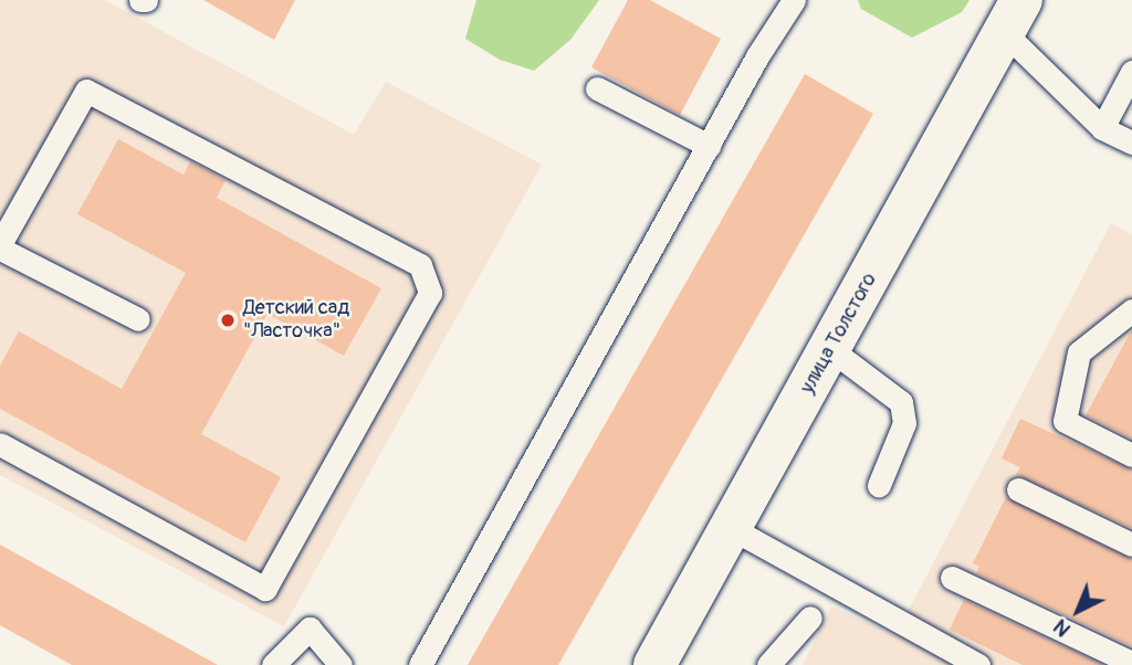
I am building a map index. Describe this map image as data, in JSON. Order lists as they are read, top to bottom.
{
  "streets": {
    "street": ["улица Толстого"]
  },
  "places": ["Детский сад \"Ласточка\""],
  "north": "bottom left"
}
